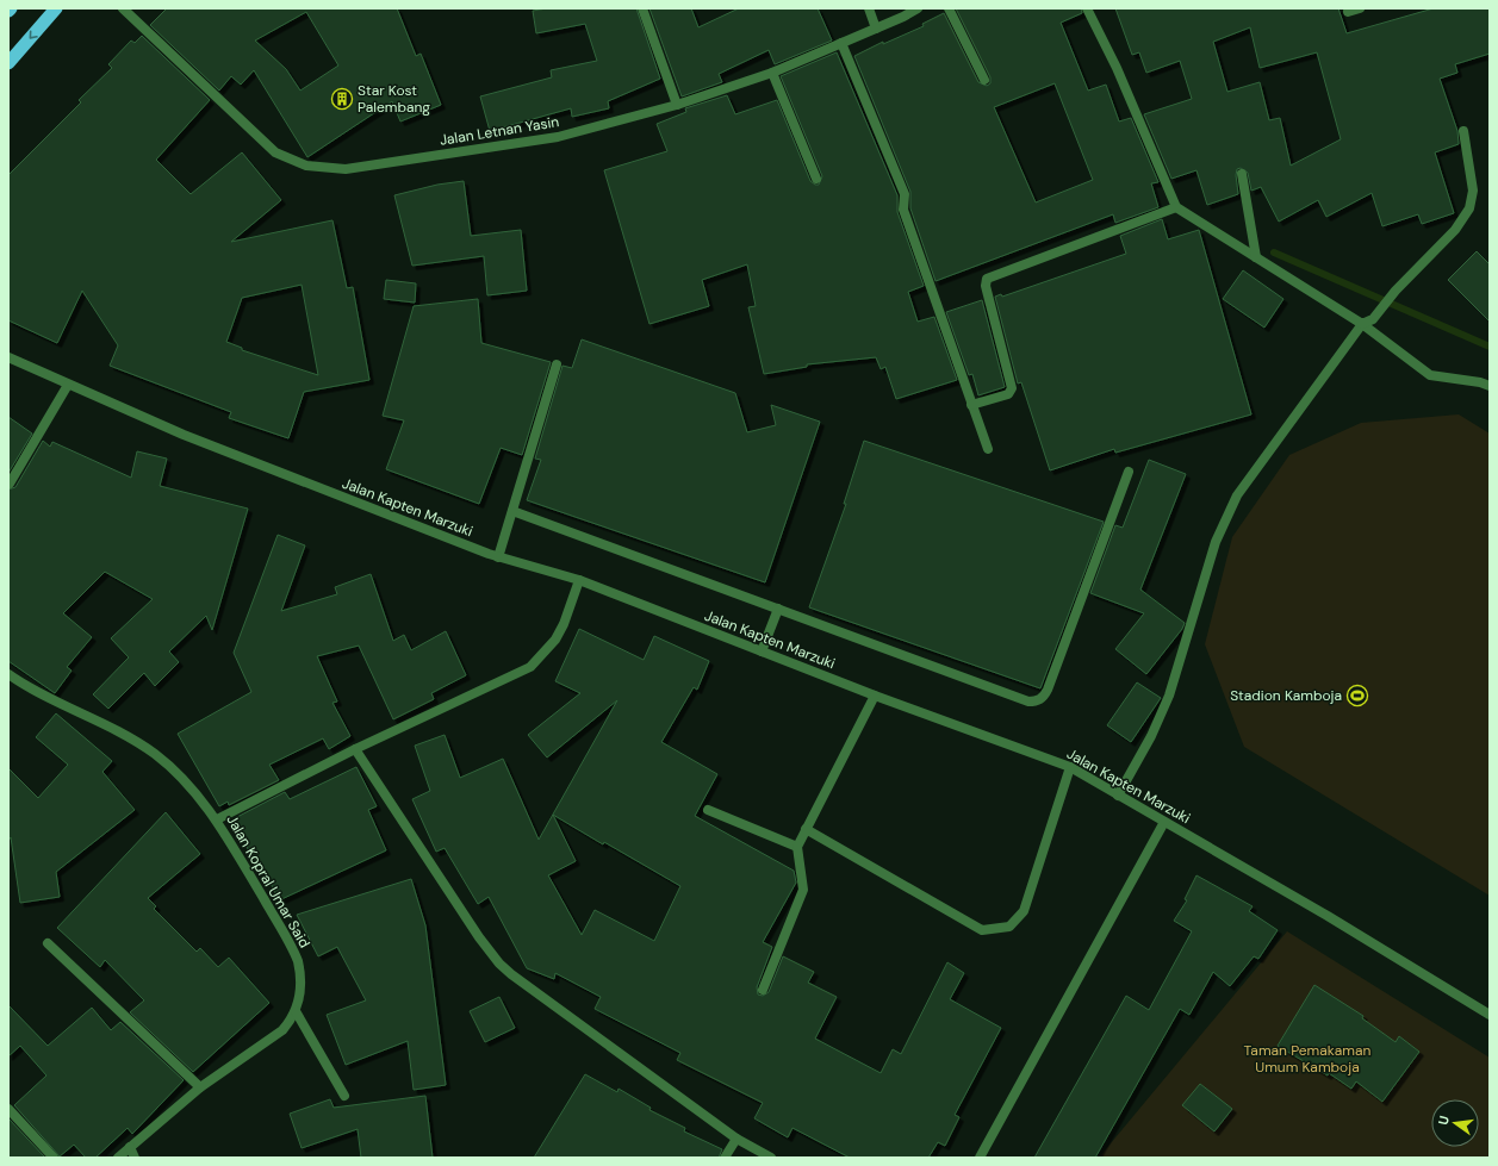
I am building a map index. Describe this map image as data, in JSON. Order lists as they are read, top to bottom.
{
  "streets": {
    "street": ["Jalan Letnan Yasin", "Jalan Kapten Marzuki", "Jalan Kopral Umar Said"]
  },
  "parks": ["Taman Pemakaman Umum Kamboja"],
  "places": {
    "building": ["Star Kost Palembang"],
    "sports": ["Stadion Kamboja"]
  },
  "north": "left"
}
